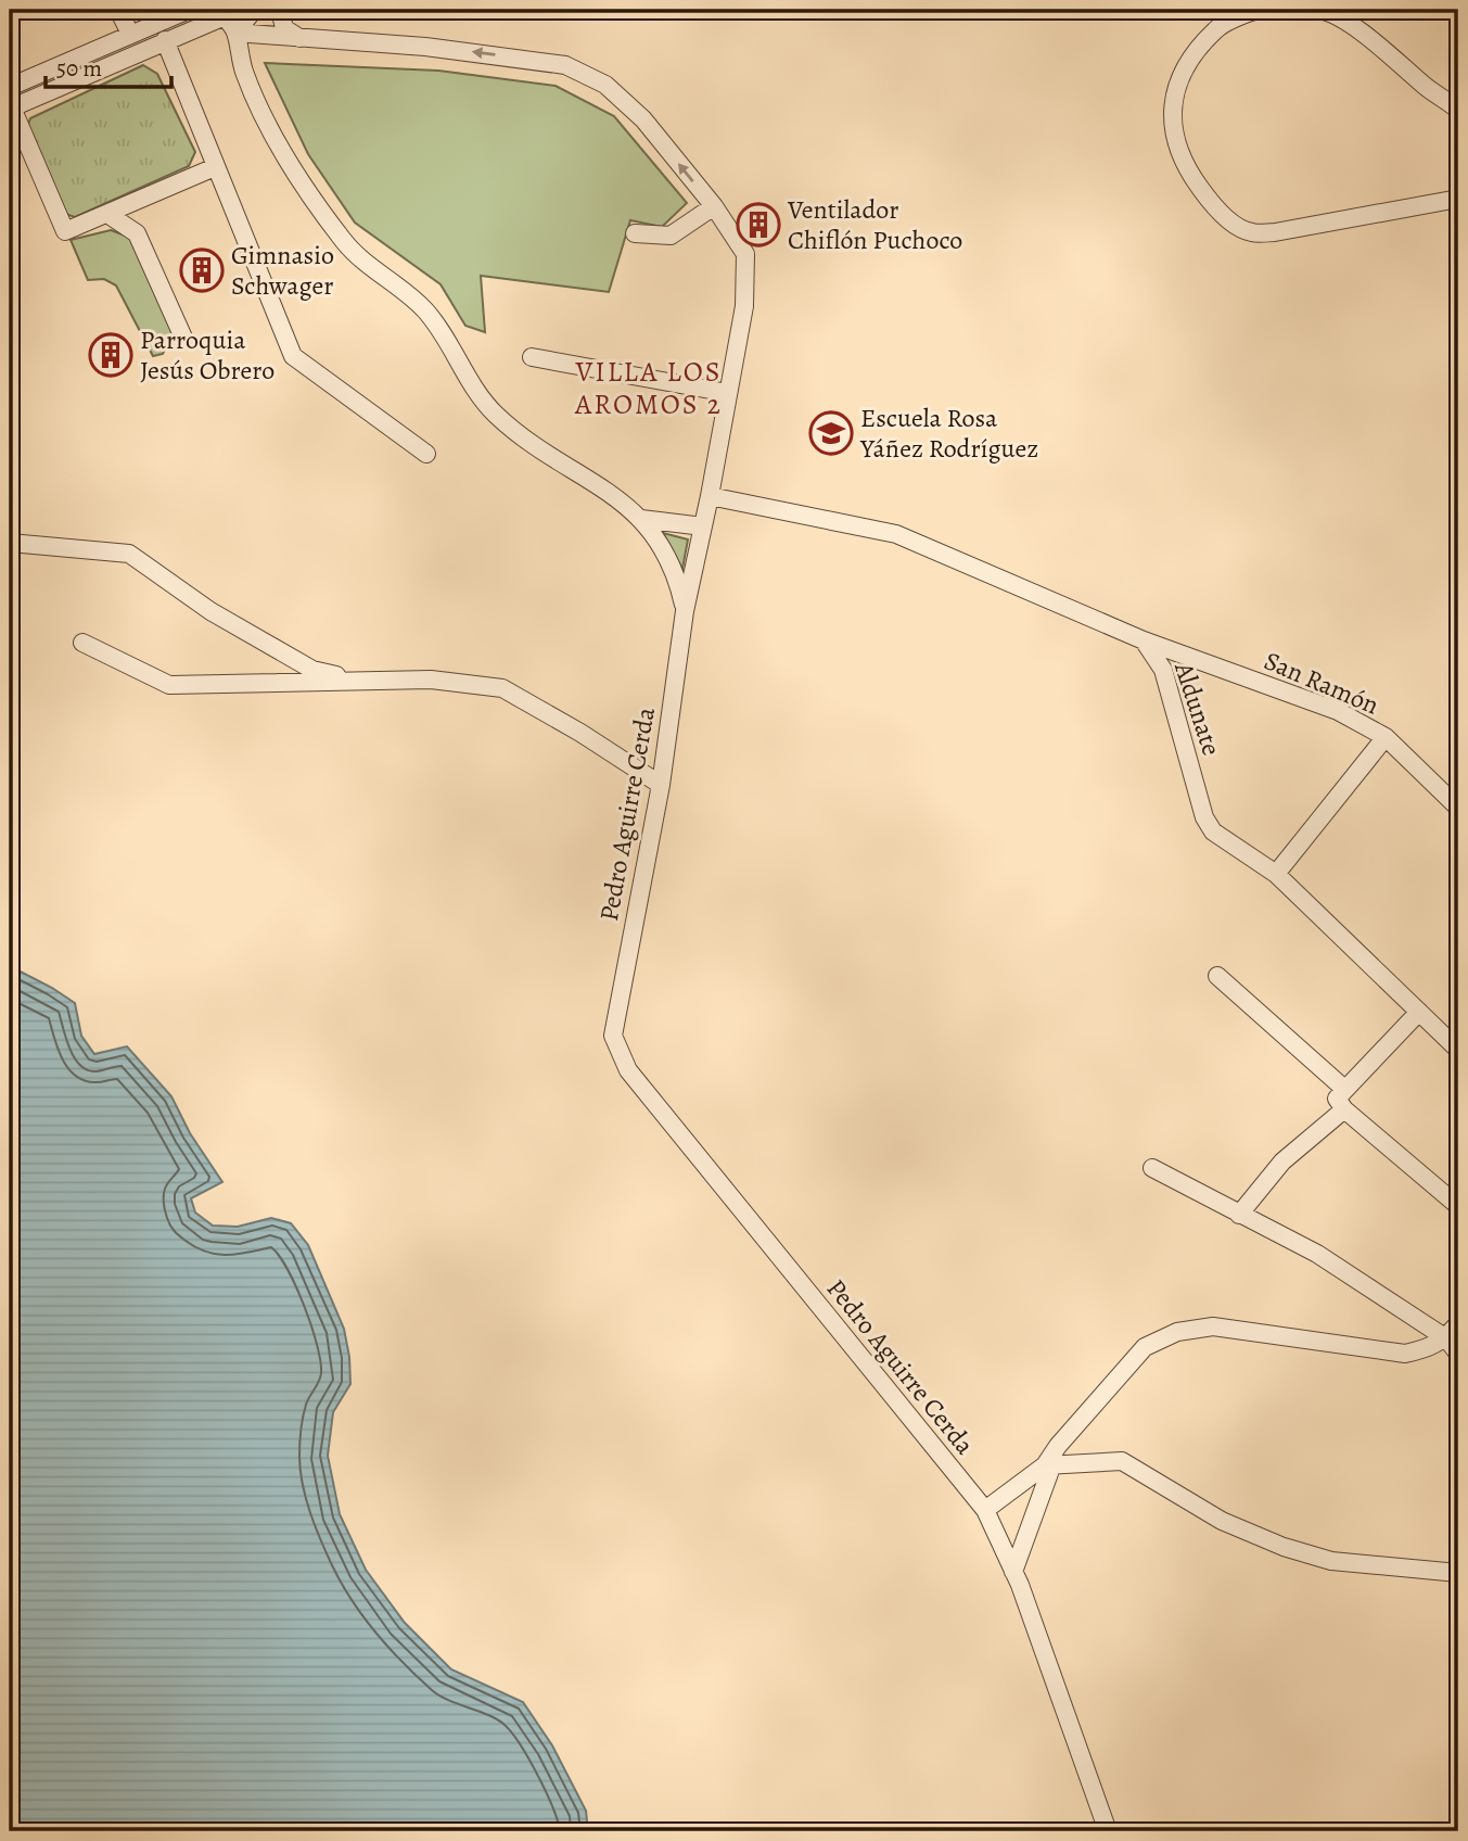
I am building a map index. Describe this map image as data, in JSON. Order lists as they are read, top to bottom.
{
  "streets": {
    "street": ["San Ramón", "Aldunate", "Pedro Aguirre Cerda"]
  },
  "crossings": [
    ["San Ramón", "Aldunate"],
    ["Aldunate", "Pedro Aguirre Cerda"]
  ],
  "districts": ["VILLA LOS AROMOS 2"],
  "places": {
    "building": ["Ventilador Chiflón Puchoco", "Gimnasio Schwager", "Parroquia Jesús Obrero"],
    "school or university": ["Escuela Rosa Yáñez Rodríguez"]
  },
  "scale_bar": "50 m"
}
